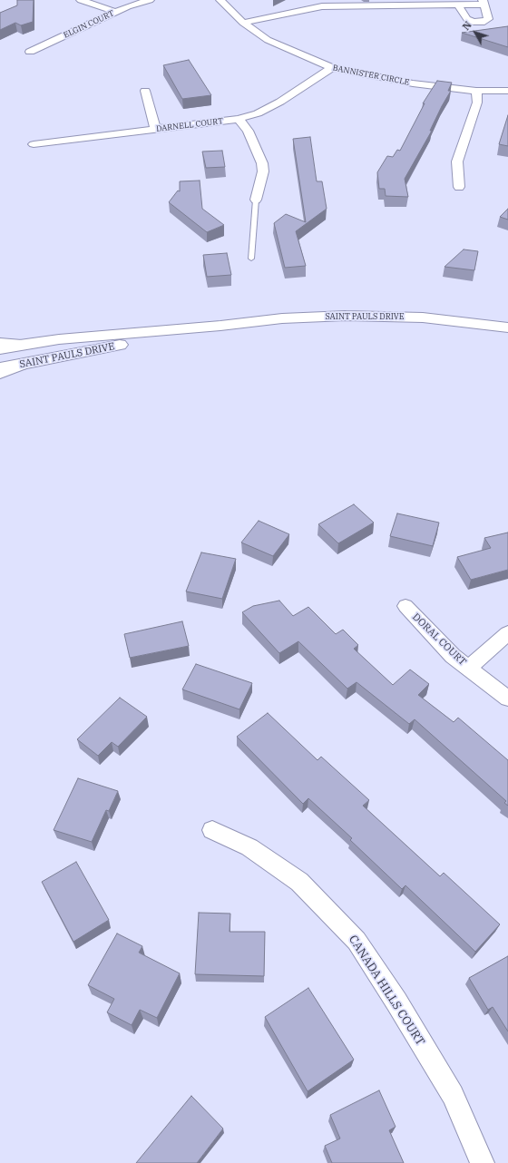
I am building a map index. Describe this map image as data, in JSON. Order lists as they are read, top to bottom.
{
  "streets": {
    "street": [
      "ELGIN COURT",
      "BANNISTER CIRCLE",
      "DARNELL COURT",
      "SAINT PAULS DRIVE",
      "DORAL COURT",
      "CANADA HILLS COURT"
    ]
  },
  "crossings": [
    ["BANNISTER CIRCLE", "DARNELL COURT"]
  ],
  "north": "top left"
}
